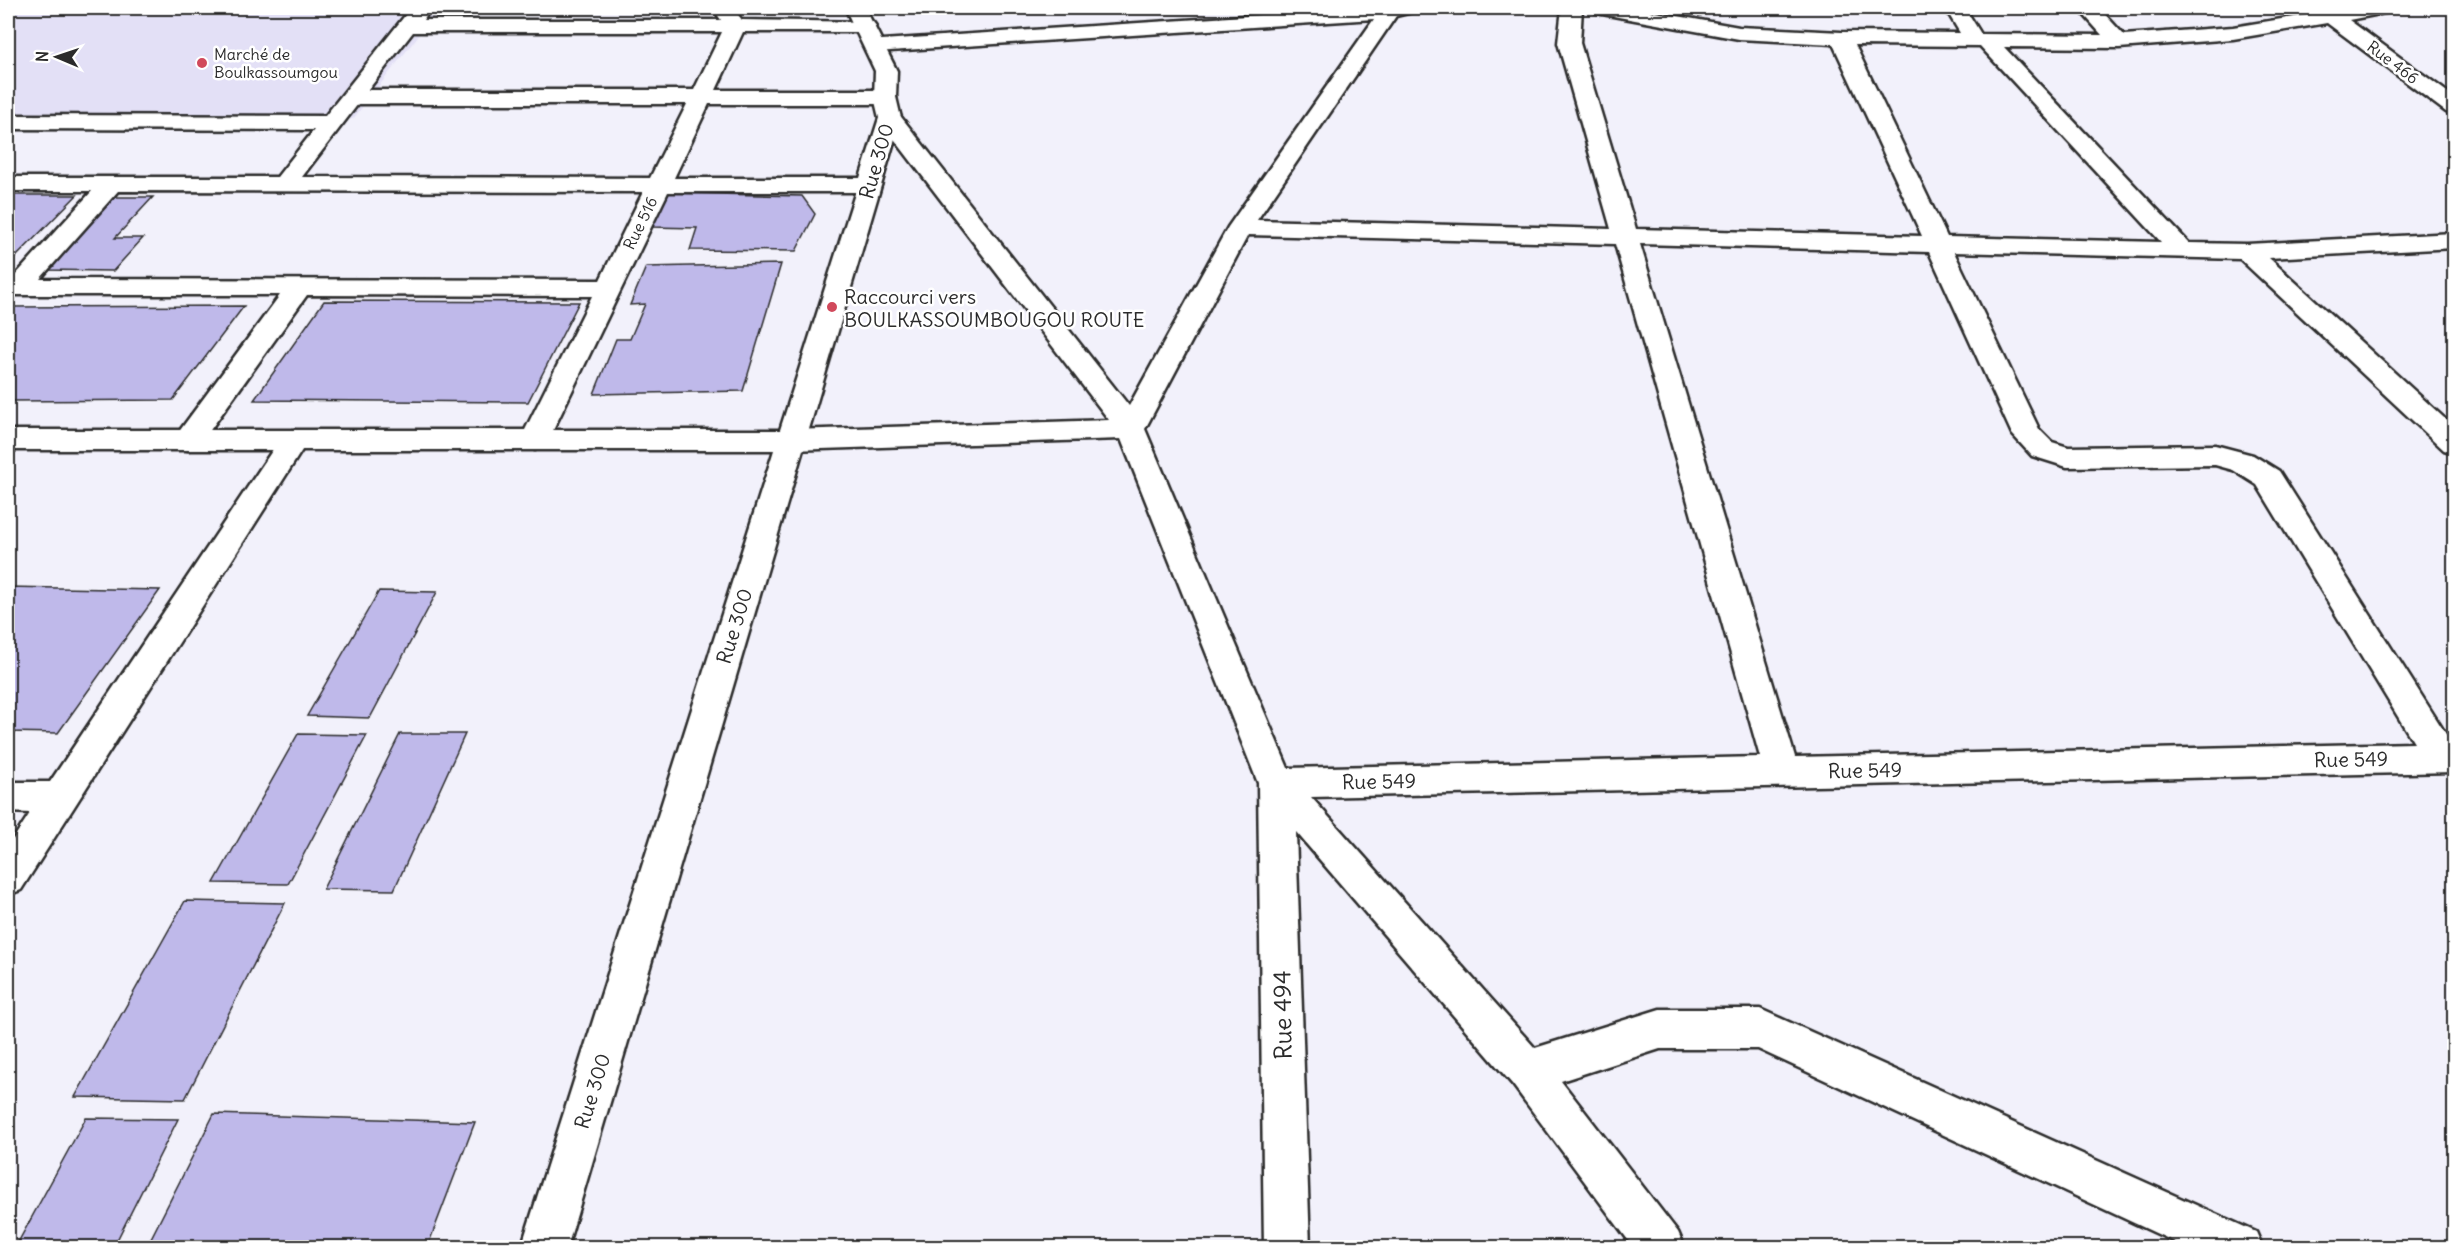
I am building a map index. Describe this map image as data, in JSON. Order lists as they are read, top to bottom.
{
  "streets": {
    "street": [
      "Rue 466",
      "Rue 300",
      "Rue 516",
      "Rue 549",
      "Rue 494"
    ]
  },
  "crossings": [
    ["Rue 549", "Rue 494"]
  ],
  "places": ["Marché de Boulkassoumgou", "Raccourci vers BOULKASSOUMBOUGOU ROUTE"],
  "north": "left"
}
